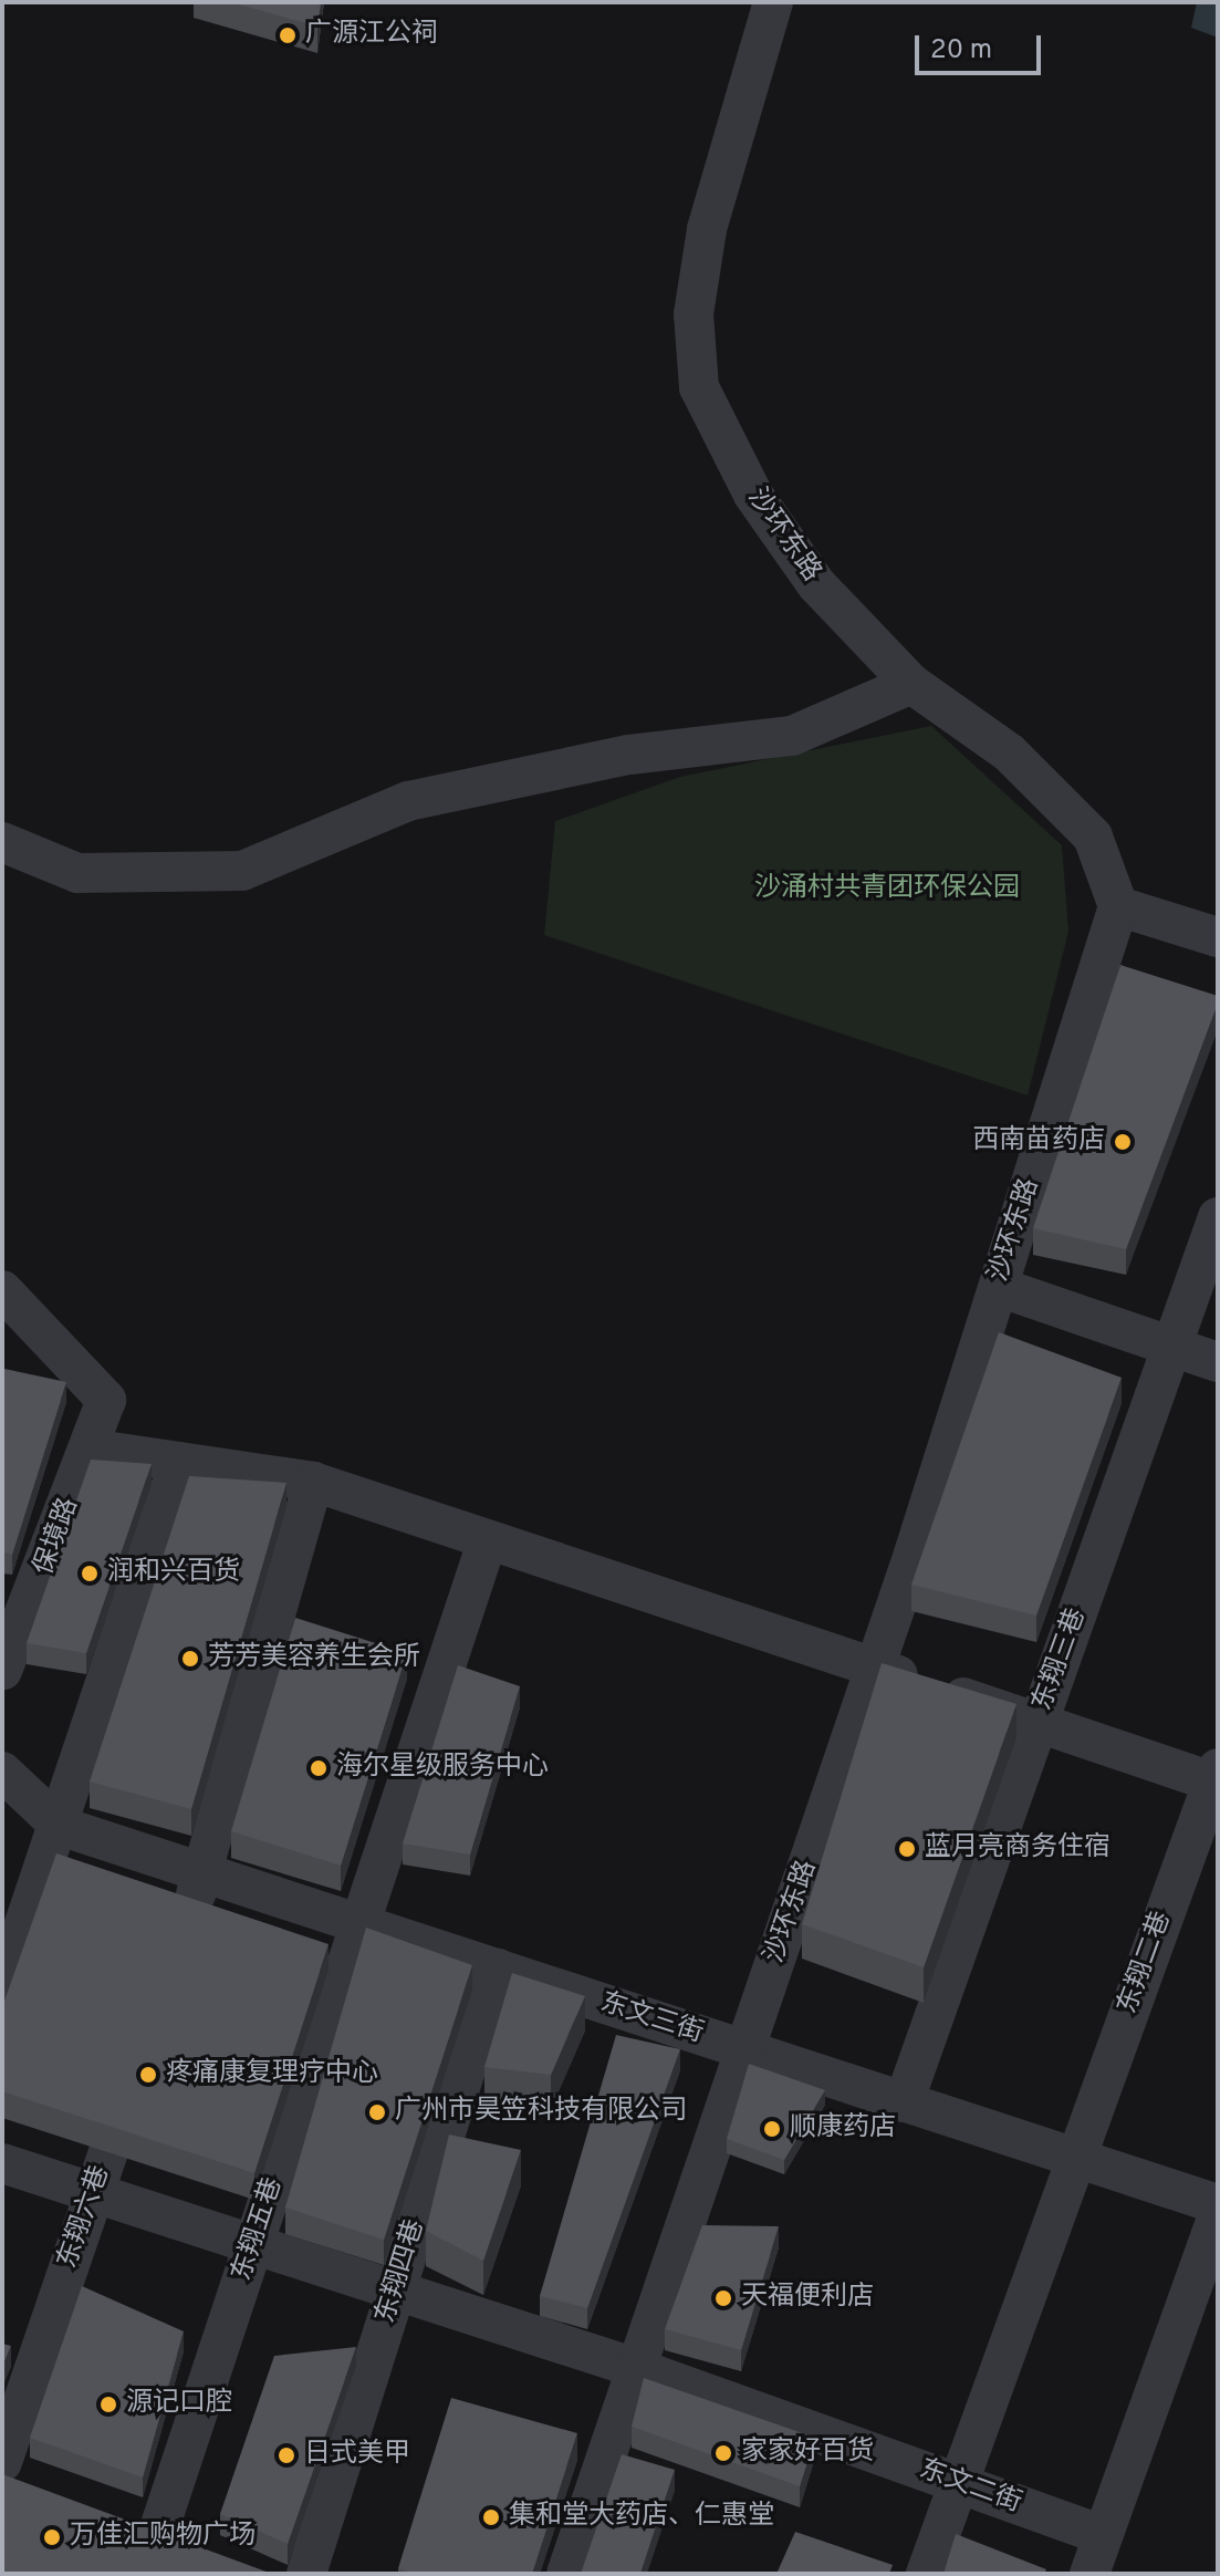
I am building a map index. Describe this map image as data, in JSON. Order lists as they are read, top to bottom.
{
  "streets": {
    "street": [
      "沙环东路",
      "保境路",
      "东翔三巷",
      "东翔二巷",
      "东文三街",
      "东翔六巷",
      "东翔五巷",
      "东翔四巷",
      "东文二街"
    ]
  },
  "crossings": [
    ["沙环东路", "东文三街"],
    ["沙环东路", "东文二街"],
    ["东翔三巷", "东文三街"],
    ["东翔二巷", "东文三街"],
    ["东文三街", "东翔五巷"],
    ["东文三街", "东翔四巷"]
  ],
  "parks": ["沙涌村共青团环保公园"],
  "places": [
    "广源江公祠",
    "西南苗药店",
    "润和兴百货",
    "芳芳美容养生会所",
    "海尔星级服务中心",
    "蓝月亮商务住宿",
    "疼痛康复理疗中心",
    "广州市昊笠科技有限公司",
    "顺康药店",
    "天福便利店",
    "源记口腔",
    "家家好百货",
    "日式美甲",
    "集和堂大药店、仁惠堂",
    "万佳汇购物广场"
  ],
  "scale_bar": "20 m"
}
